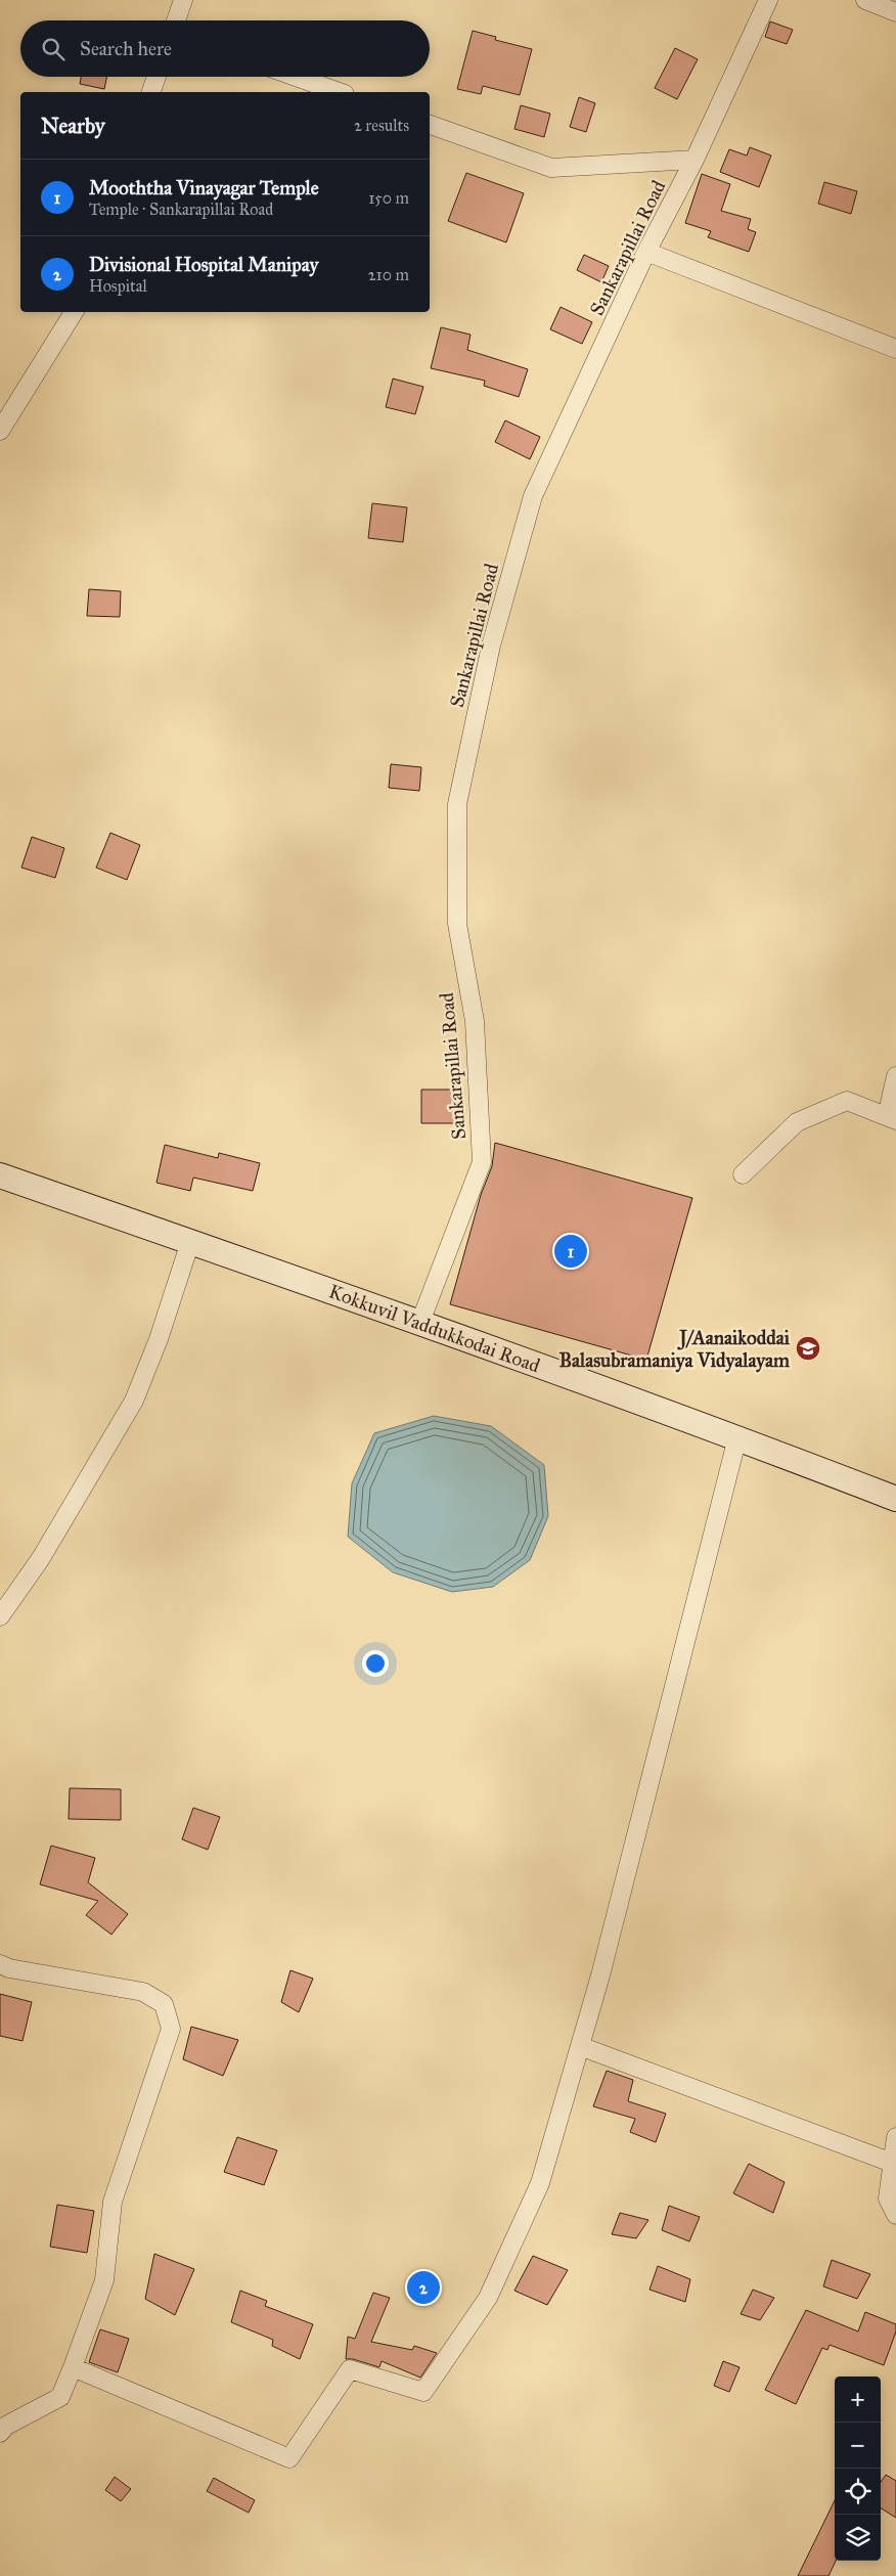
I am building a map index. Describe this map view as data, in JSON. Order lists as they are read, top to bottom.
{
  "streets": {
    "main road": ["Kokkuvil Vaddukkodai Road"],
    "street": ["Sankarapillai Road"]
  },
  "crossings": [
    ["Sankarapillai Road", "Kokkuvil Vaddukkodai Road"]
  ],
  "places": {
    "school or university": ["J/Aanaikoddai Balasubramaniya Vidyalayam"]
  },
  "page": {
    "search": "Search here",
    "heading": ["Nearby", "2 results"],
    "list": [
      {
        "mark": "1",
        "name": "Mooththa Vinayagar Temple",
        "note": "Temple · Sankarapillai Road",
        "value": "150 m"
      },
      {
        "mark": "2",
        "name": "Divisional Hospital Manipay",
        "note": "Hospital",
        "value": "210 m"
      }
    ],
    "pins": ["1", "2"],
    "map_buttons": ["+", "−"]
  }
}
